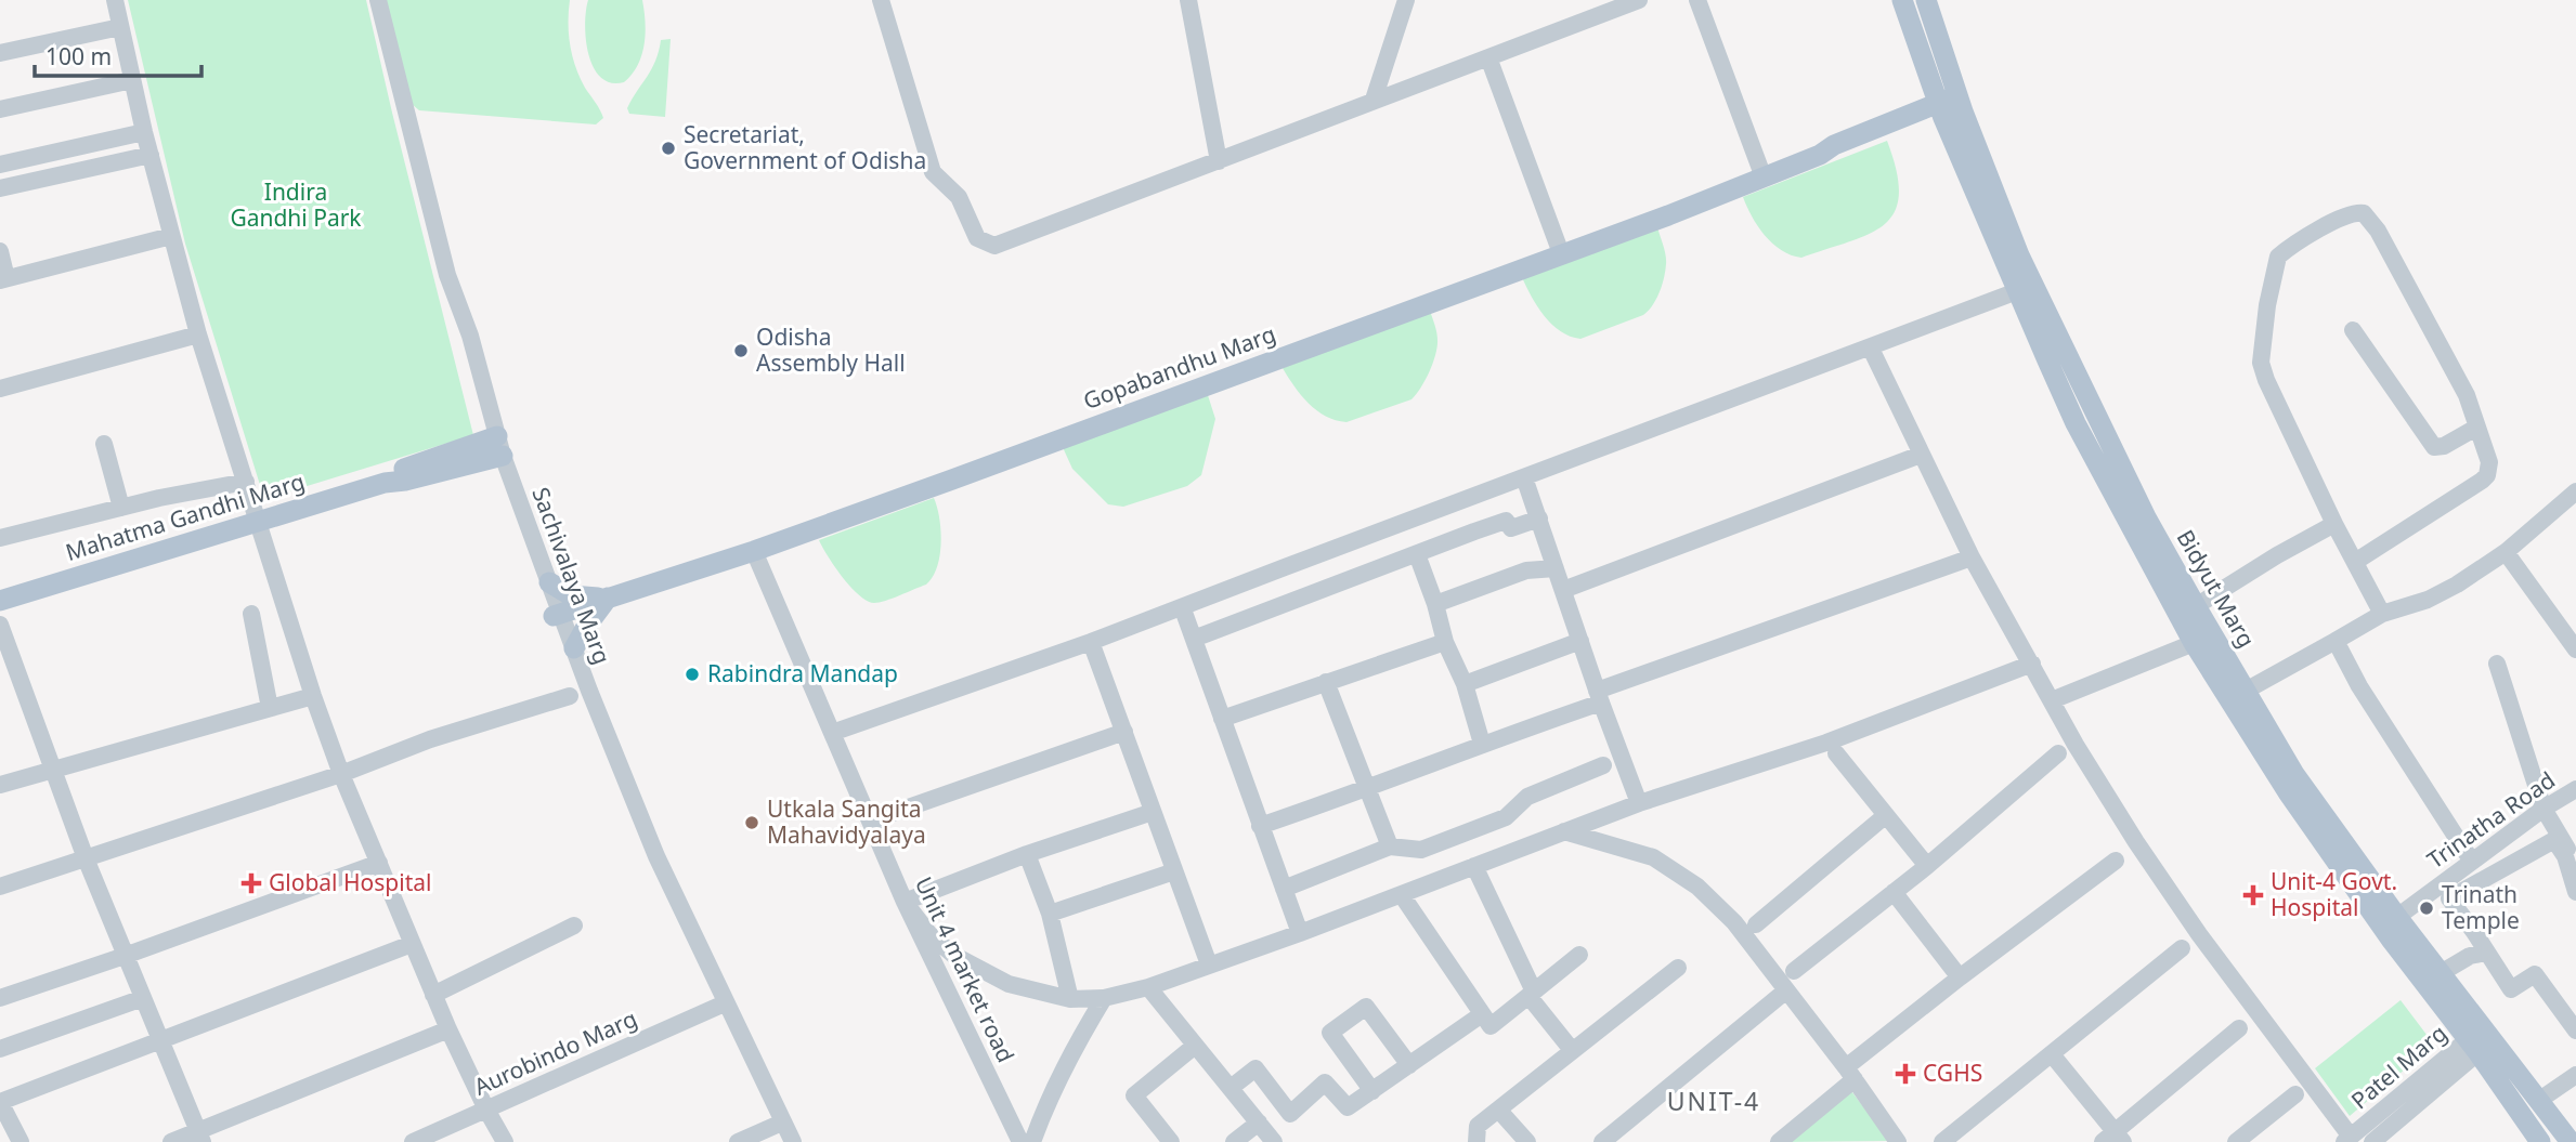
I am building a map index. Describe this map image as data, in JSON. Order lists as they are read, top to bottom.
{
  "streets": {
    "main road": ["Gopabandhu Marg", "Mahatma Gandhi Marg", "Bidyut Marg"],
    "street": [
      "Sachivalaya Marg",
      "Trinatha Road",
      "Unit 4 market road",
      "Aurobindo Marg",
      "Patel Marg"
    ]
  },
  "crossings": [
    ["Gopabandhu Marg", "Sachivalaya Marg"],
    ["Gopabandhu Marg", "Bidyut Marg"],
    ["Gopabandhu Marg", "Unit 4 market road"],
    ["Mahatma Gandhi Marg", "Sachivalaya Marg"],
    ["Sachivalaya Marg", "Aurobindo Marg"],
    ["Bidyut Marg", "Trinatha Road"],
    ["Bidyut Marg", "Patel Marg"]
  ],
  "districts": ["UNIT-4"],
  "parks": ["Indira Gandhi Park"],
  "places": {
    "other": [
      "Secretariat, Government of Odisha",
      "Odisha Assembly Hall",
      "Rabindra Mandap",
      "Utkala Sangita Mahavidyalaya",
      "Trinath Temple"
    ],
    "health": ["Global Hospital", "Unit-4 Govt. Hospital", "CGHS"]
  },
  "scale_bar": "100 m"
}
